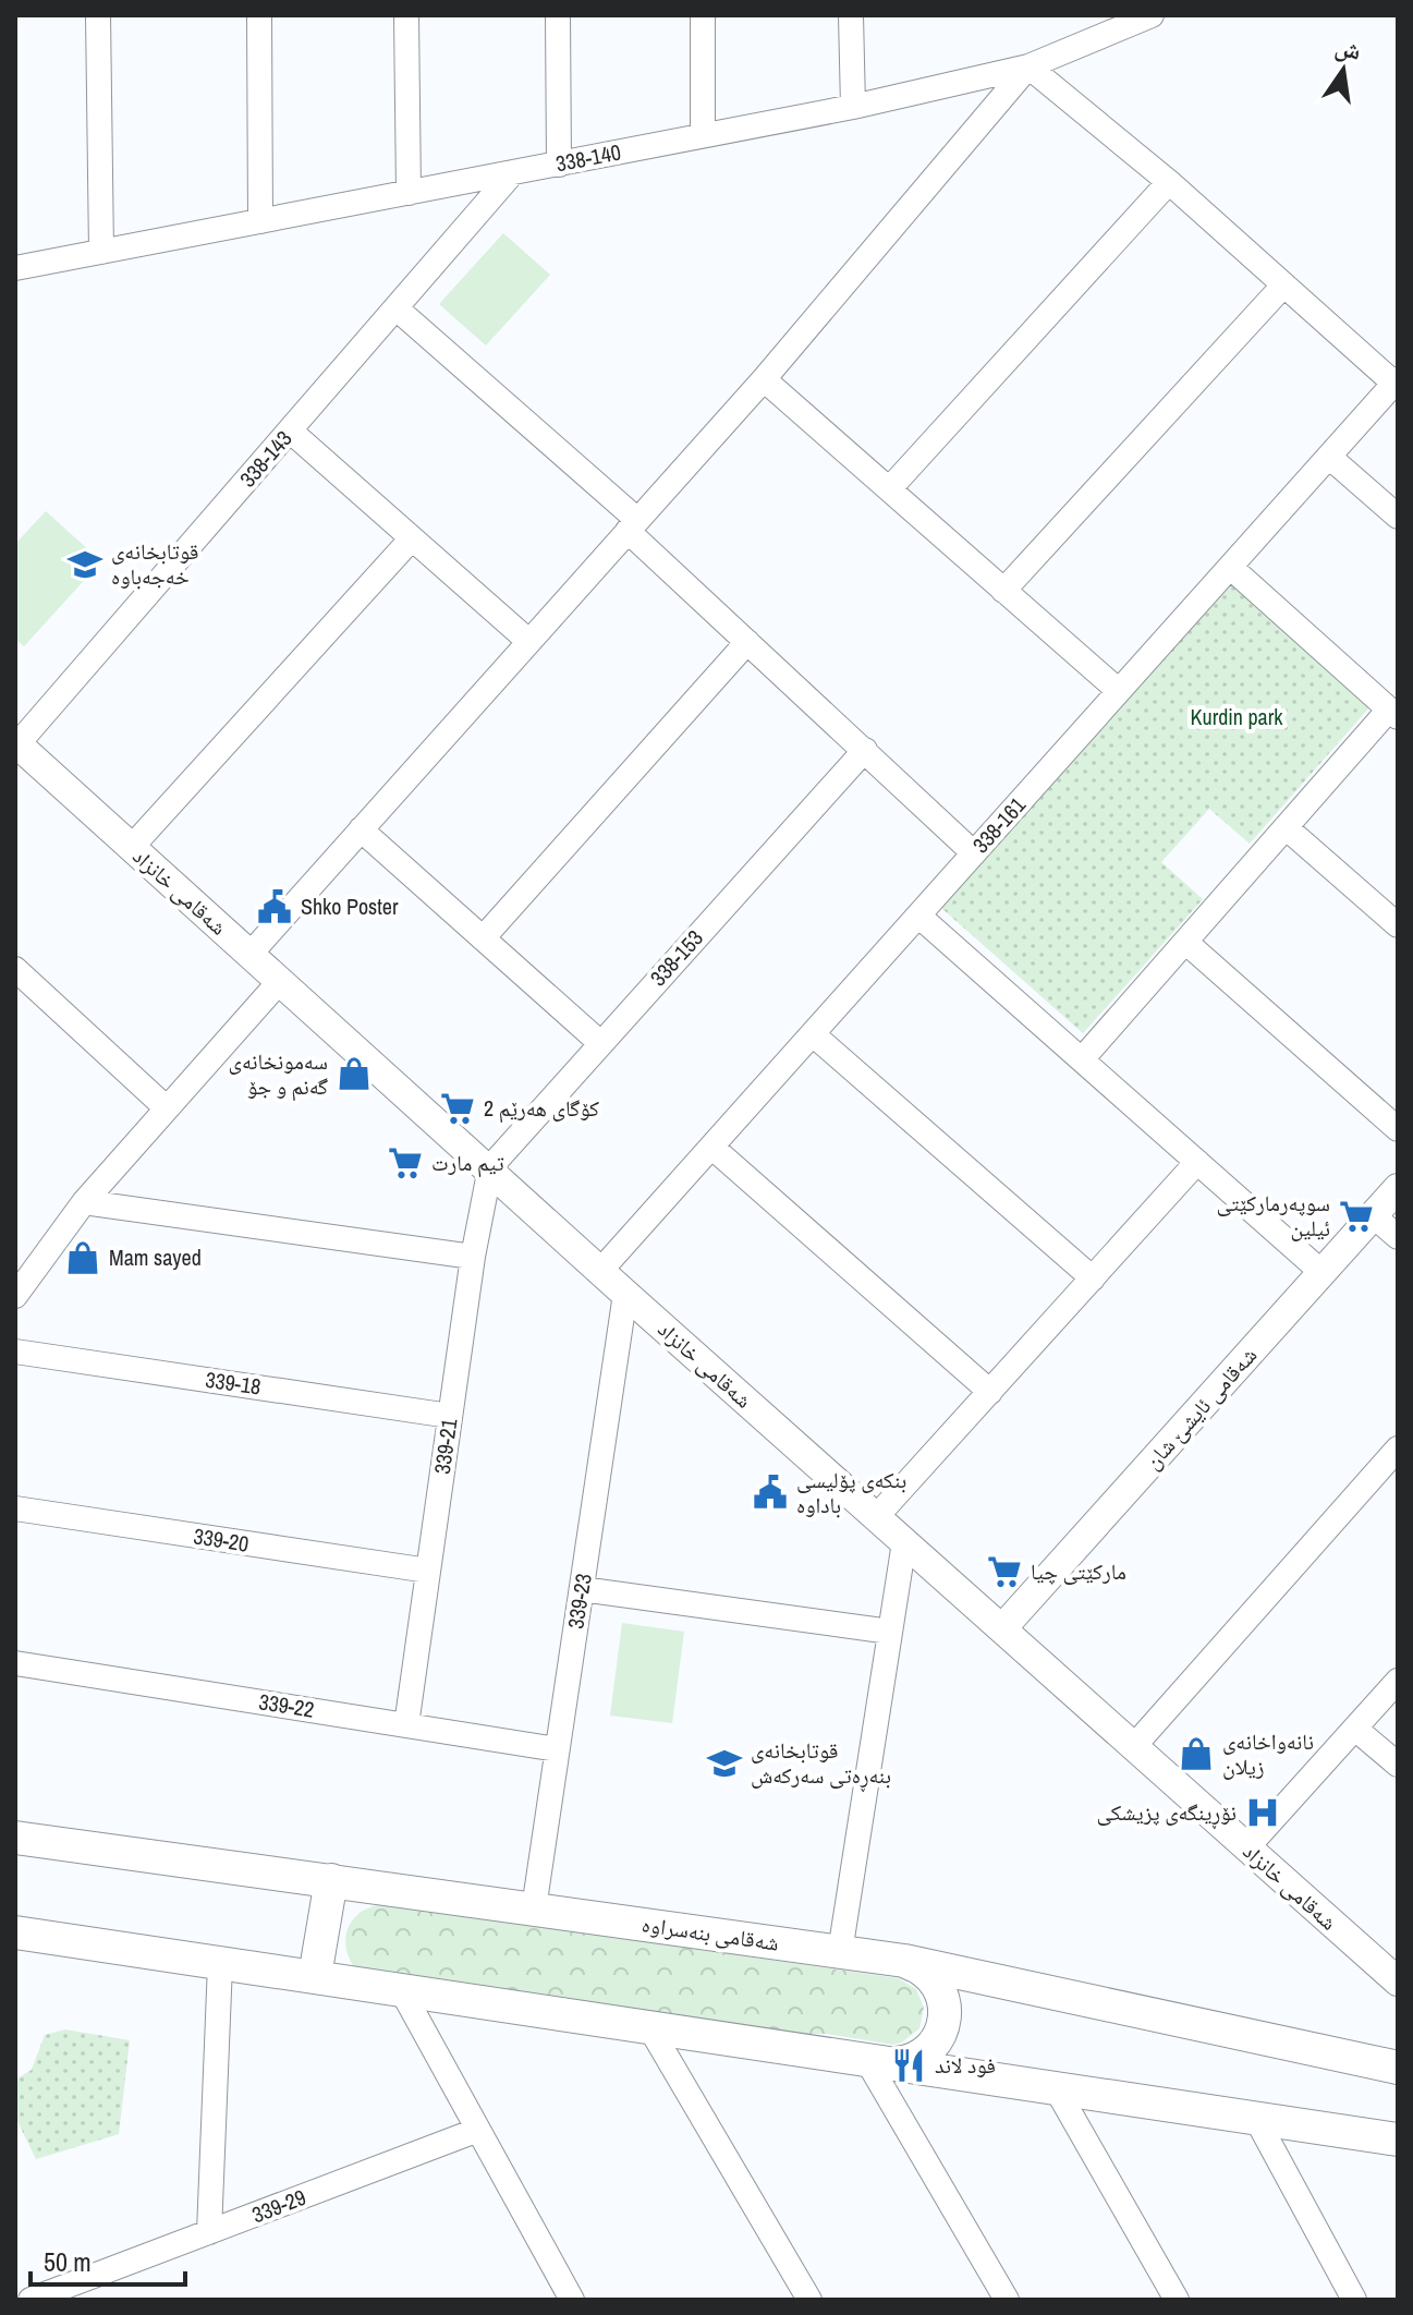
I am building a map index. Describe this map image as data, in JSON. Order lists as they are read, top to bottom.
{
  "streets": {
    "main road": ["شەقامی بنەسراوە"],
    "street": [
      "338-140",
      "338-143",
      "338-161",
      "شەقامی خانزاد",
      "338-153",
      "339-18",
      "شەقامی ئایشێ شان",
      "339-21",
      "339-20",
      "339-23",
      "339-22",
      "339-29"
    ]
  },
  "crossings": [
    ["338-140", "338-143"],
    ["338-143", "شەقامی خانزاد"],
    ["338-161", "شەقامی خانزاد"],
    ["شەقامی خانزاد", "338-153"],
    ["شەقامی خانزاد", "شەقامی ئایشێ شان"],
    ["شەقامی خانزاد", "339-21"],
    ["شەقامی خانزاد", "339-23"],
    ["338-153", "339-21"],
    ["339-18", "339-21"],
    ["339-21", "339-20"],
    ["339-21", "339-22"],
    ["339-23", "339-22"],
    ["339-23", "شەقامی بنەسراوە"]
  ],
  "parks": ["Kurdin park"],
  "places": {
    "school or university": ["قوتابخانەی خەجەباوە", "قوتابخانەی بنەڕەتی سەرکەش"],
    "public building": ["Shko Poster", "بنکەی پۆلیسی باداوە"],
    "shop": ["سەمونخانەی گەنم و جۆ", "Mam sayed", "نانەواخانەی زیلان"],
    "supermarket": [
      "کۆگای هەرێم 2",
      "تيم مارت",
      "سوپەرمارکێتی ئیلین",
      "مارکێتی چیا"
    ],
    "hospital": ["نۆڕینگەی پزیشکی"],
    "restaurant": ["فود لاند"]
  },
  "scale_bar": "50 m",
  "north": "top"
}
